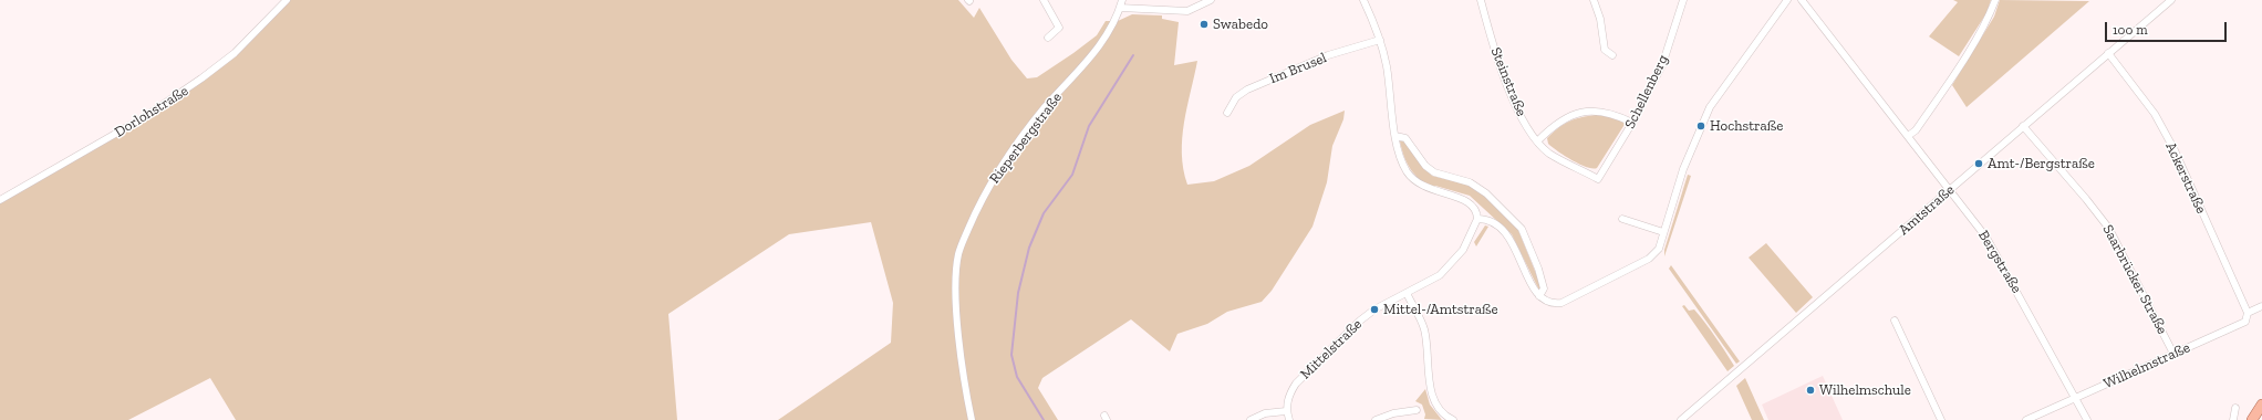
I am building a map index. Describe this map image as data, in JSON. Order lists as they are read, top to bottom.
{
  "streets": {
    "street": [
      "Im Brusel",
      "Steinstraße",
      "Schellenberg",
      "Dorlohstraße",
      "Rieperbergstraße",
      "Ackerstraße",
      "Amtstraße",
      "Bergstraße",
      "Saarbrücker Straße",
      "Mittelstraße",
      "Wilhelmstraße"
    ]
  },
  "crossings": [
    ["Steinstraße", "Schellenberg"],
    ["Ackerstraße", "Amtstraße"],
    ["Ackerstraße", "Wilhelmstraße"],
    ["Amtstraße", "Bergstraße"],
    ["Amtstraße", "Saarbrücker Straße"],
    ["Bergstraße", "Wilhelmstraße"],
    ["Saarbrücker Straße", "Wilhelmstraße"]
  ],
  "places": [
    "Swabedo",
    "Hochstraße",
    "Amt-/Bergstraße",
    "Mittel-/Amtstraße",
    "Wilhelmschule"
  ],
  "scale_bar": "100 m"
}
